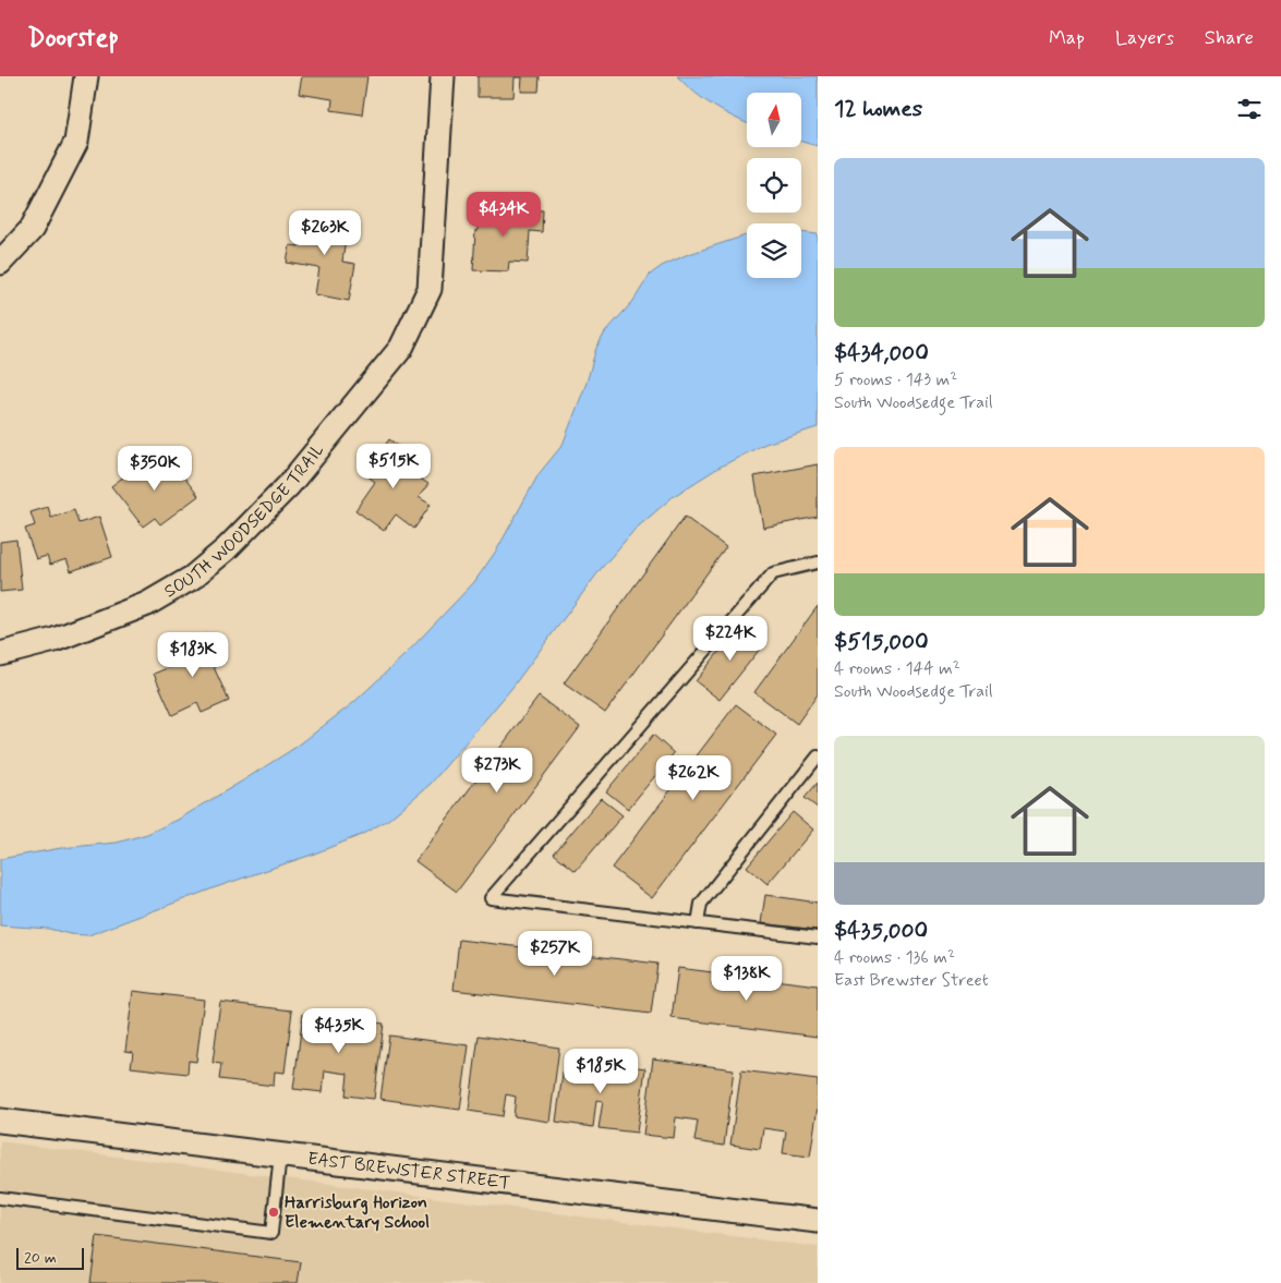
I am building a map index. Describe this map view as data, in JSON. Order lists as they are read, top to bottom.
{
  "streets": {
    "street": ["SOUTH WOODSEDGE TRAIL", "EAST BREWSTER STREET"]
  },
  "places": ["Harrisburg Horizon Elementary School"],
  "scale_bar": "20 m",
  "north": "top",
  "page": {
    "header": "Doorstep",
    "nav": ["Map", "Layers", "Share"],
    "heading": "12 homes",
    "list": [
      {
        "name": "$434,000",
        "note": "5 rooms · 143 m² · South Woodsedge Trail"
      },
      {
        "name": "$515,000",
        "note": "4 rooms · 144 m² · South Woodsedge Trail"
      },
      {
        "name": "$435,000",
        "note": "4 rooms · 136 m² · East Brewster Street"
      }
    ],
    "price": [
      "$434K",
      "$263K",
      "$515K",
      "$350K",
      "$224K",
      "$183K",
      "$273K",
      "$262K",
      "$257K",
      "$138K",
      "$435K",
      "$185K"
    ],
    "scale": "20 m"
  }
}
